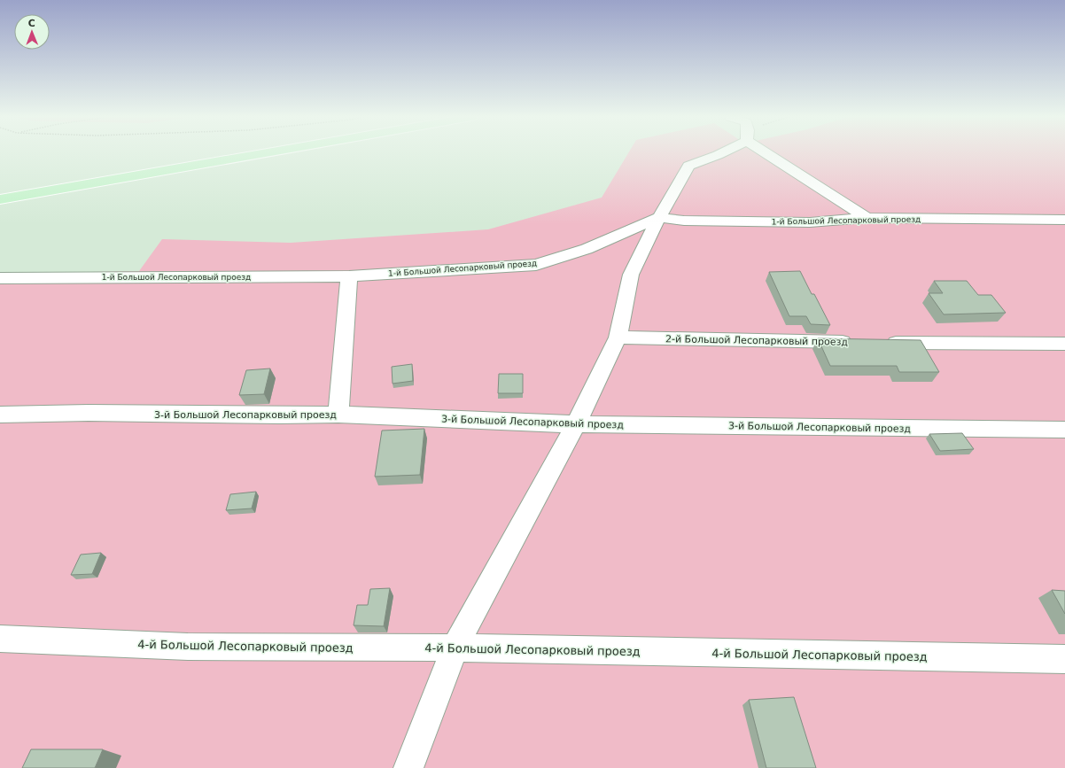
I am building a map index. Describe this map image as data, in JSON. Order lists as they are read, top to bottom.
{
  "streets": {
    "lane": [
      "1-й Большой Лесопарковый проезд",
      "2-й Большой Лесопарковый проезд",
      "3-й Большой Лесопарковый проезд",
      "4-й Большой Лесопарковый проезд"
    ]
  },
  "north": "top"
}
